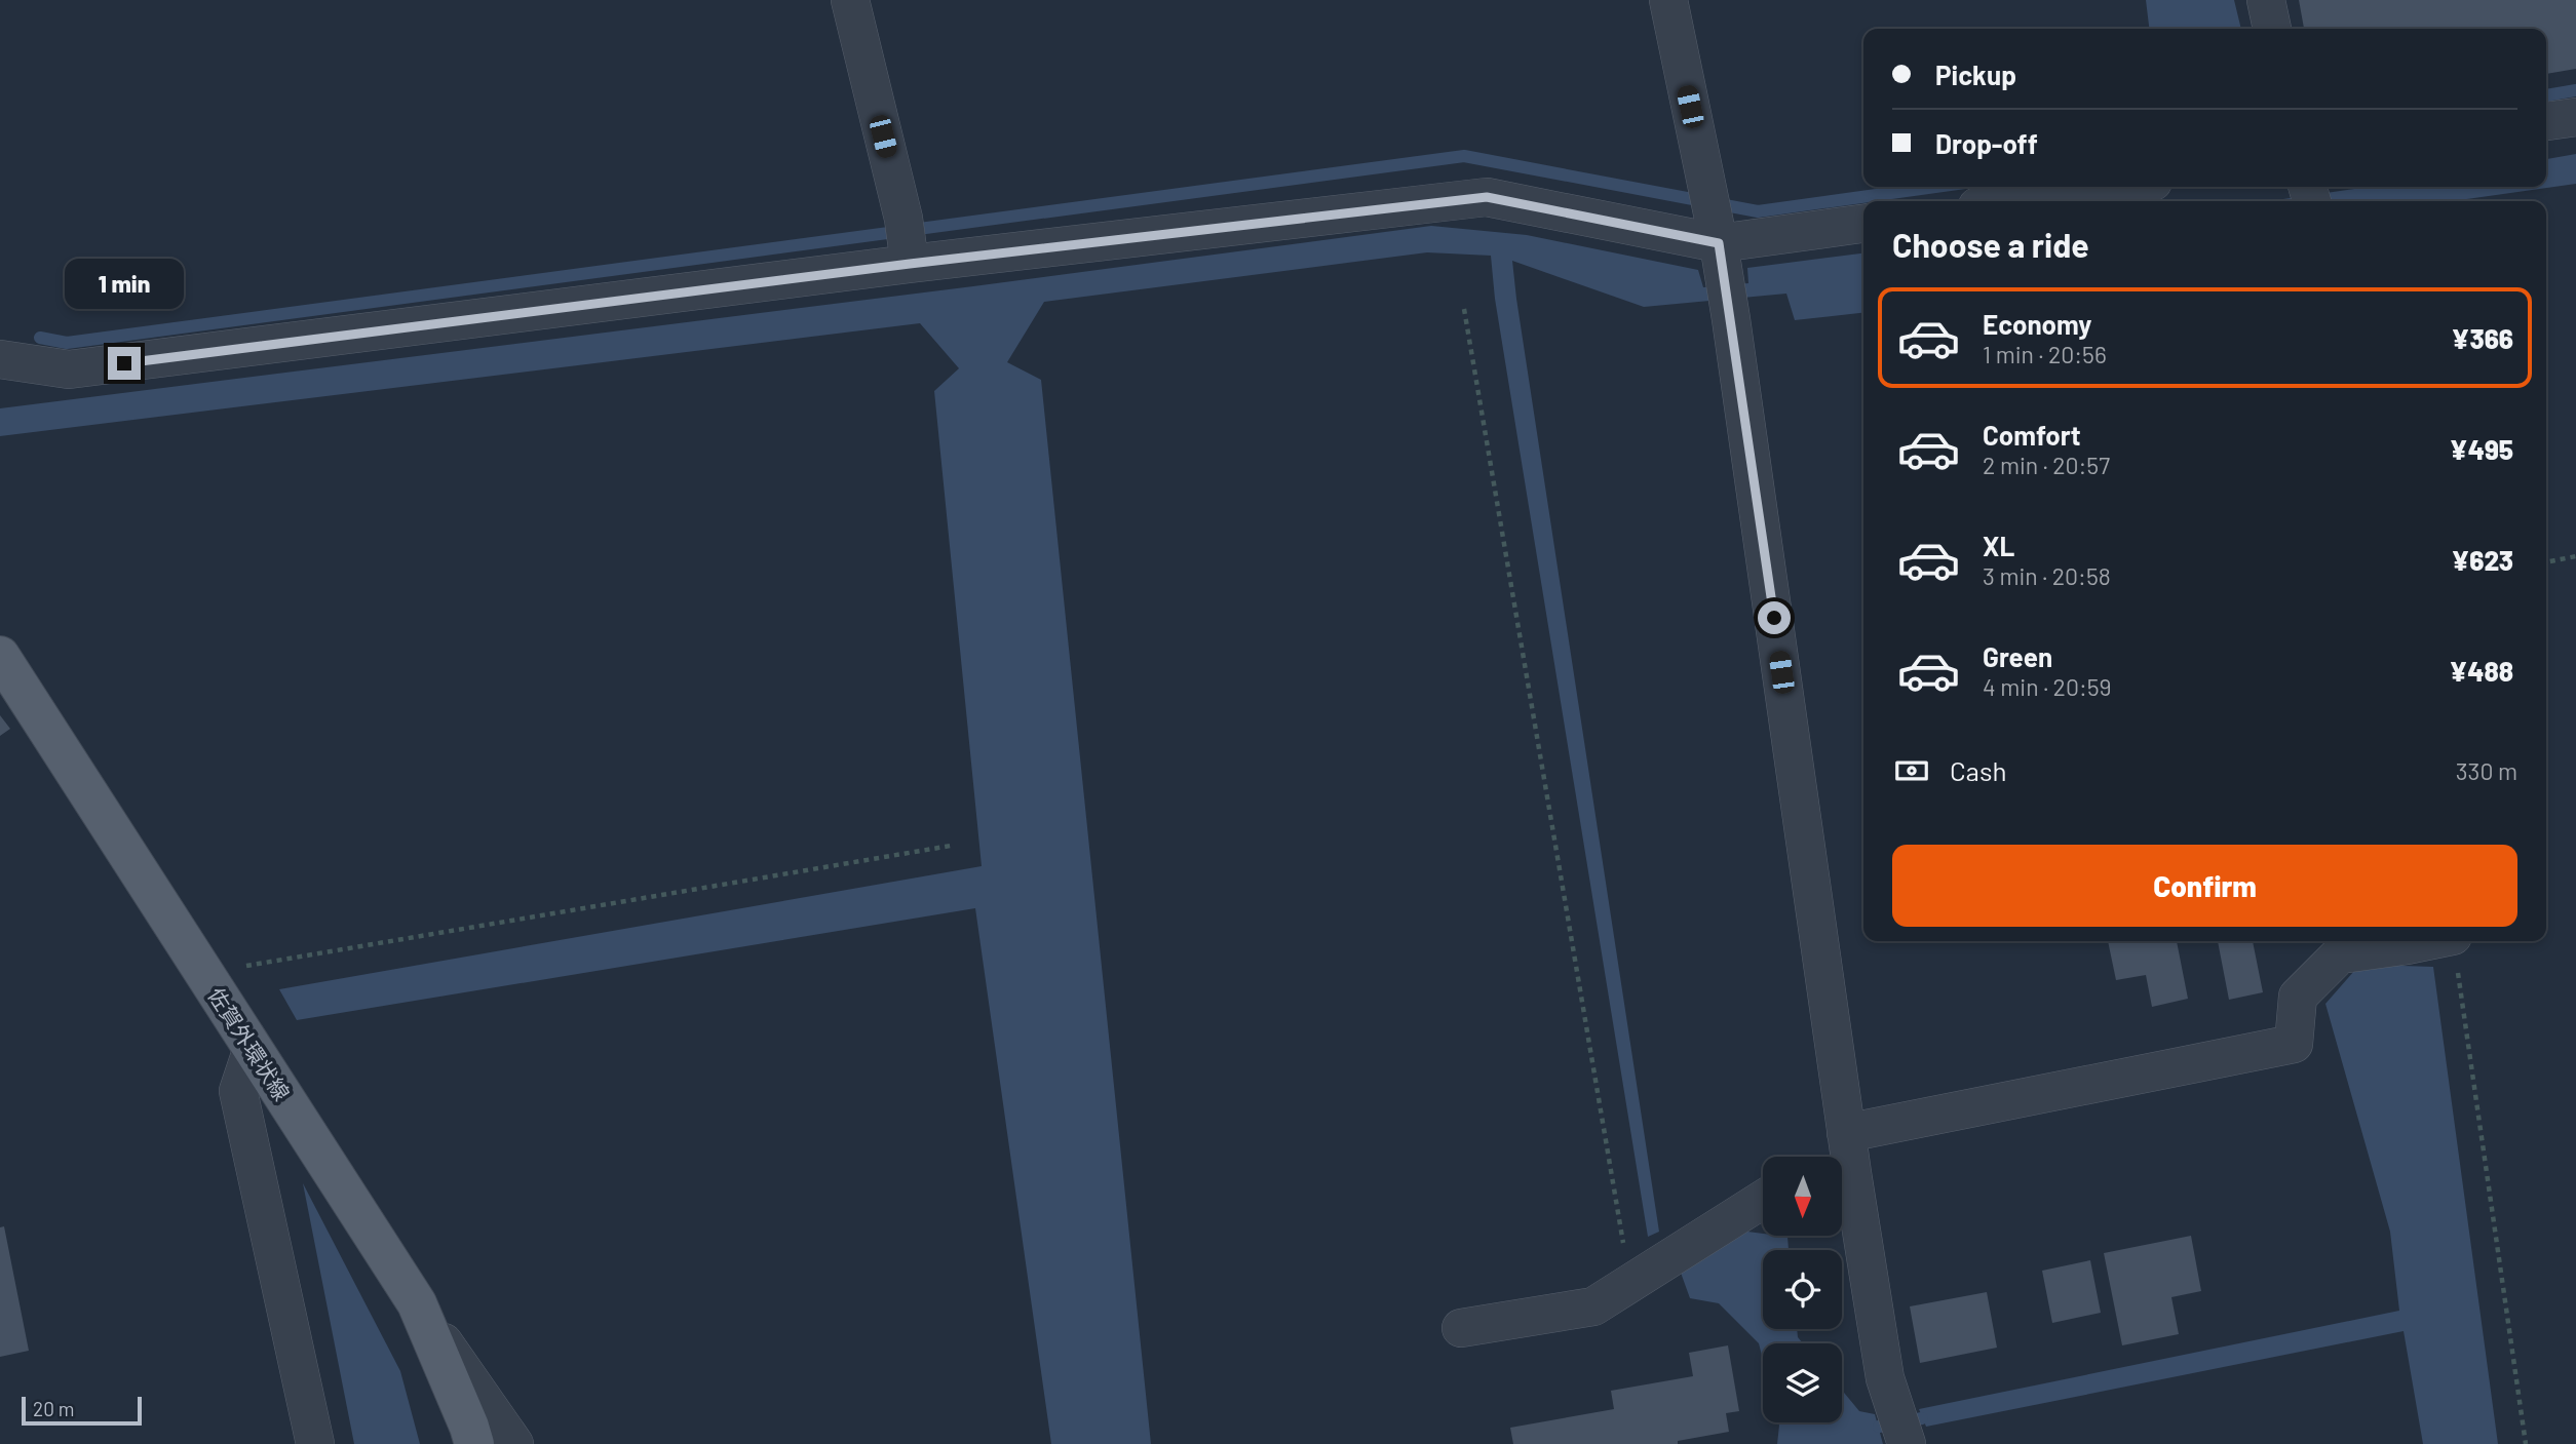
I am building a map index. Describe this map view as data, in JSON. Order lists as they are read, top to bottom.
{
  "streets": {
    "main road": ["佐賀外環状線"]
  },
  "scale_bar": "20 m",
  "north": "bottom",
  "page": {
    "banner": ["Pickup", "Drop-off"],
    "heading": "Choose a ride",
    "bubble": "1 min",
    "list": [
      {
        "name": "Economy",
        "note": "1 min · 20:56",
        "value": "¥366"
      },
      {
        "name": "Comfort",
        "note": "2 min · 20:57",
        "value": "¥495"
      },
      {
        "name": "XL",
        "note": "3 min · 20:58",
        "value": "¥623"
      },
      {
        "name": "Green",
        "note": "4 min · 20:59",
        "value": "¥488"
      }
    ],
    "pay": ["Cash", "330 m"],
    "buttons": "Confirm",
    "scale": "20 m"
  }
}
